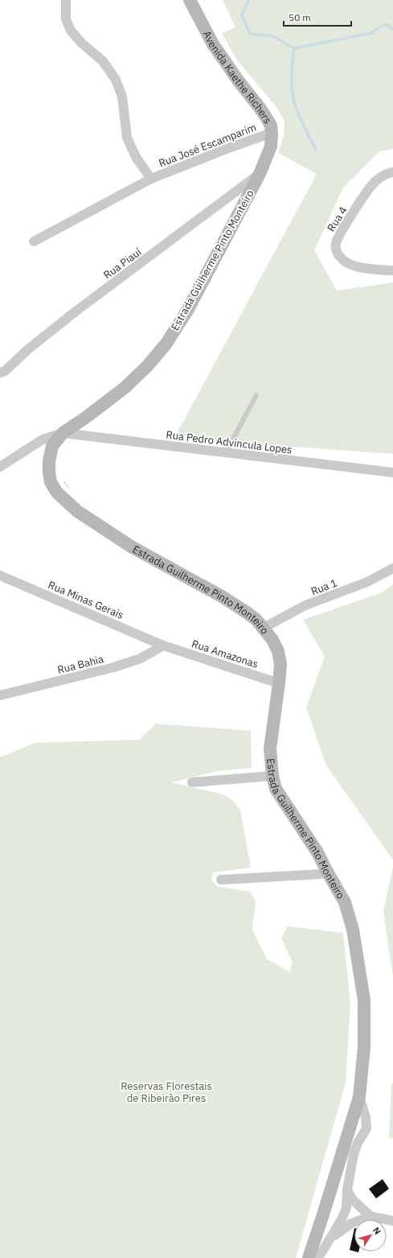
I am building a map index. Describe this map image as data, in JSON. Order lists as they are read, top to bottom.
{
  "streets": {
    "main road": ["Avenida Kaethe Richers", "Estrada Guilherme Pinto Monteiro"],
    "street": [
      "Rua José Escamparim",
      "Rua 4",
      "Rua Piauí",
      "Rua Pedro Advincula Lopes",
      "Rua 1",
      "Rua Minas Gerais",
      "Rua Amazonas",
      "Rua Bahia"
    ]
  },
  "crossings": [
    ["Avenida Kaethe Richers", "Rua José Escamparim"],
    ["Avenida Kaethe Richers", "Estrada Guilherme Pinto Monteiro"],
    ["Avenida Kaethe Richers", "Rua Piauí"],
    ["Estrada Guilherme Pinto Monteiro", "Rua Piauí"],
    ["Estrada Guilherme Pinto Monteiro", "Rua Pedro Advincula Lopes"],
    ["Estrada Guilherme Pinto Monteiro", "Rua 1"],
    ["Estrada Guilherme Pinto Monteiro", "Rua Amazonas"],
    ["Rua Minas Gerais", "Rua Amazonas"],
    ["Rua Minas Gerais", "Rua Bahia"],
    ["Rua Amazonas", "Rua Bahia"]
  ],
  "parks": ["Reservas Florestais de Ribeirão Pires"],
  "scale_bar": "50 m",
  "north": "top right"
}
